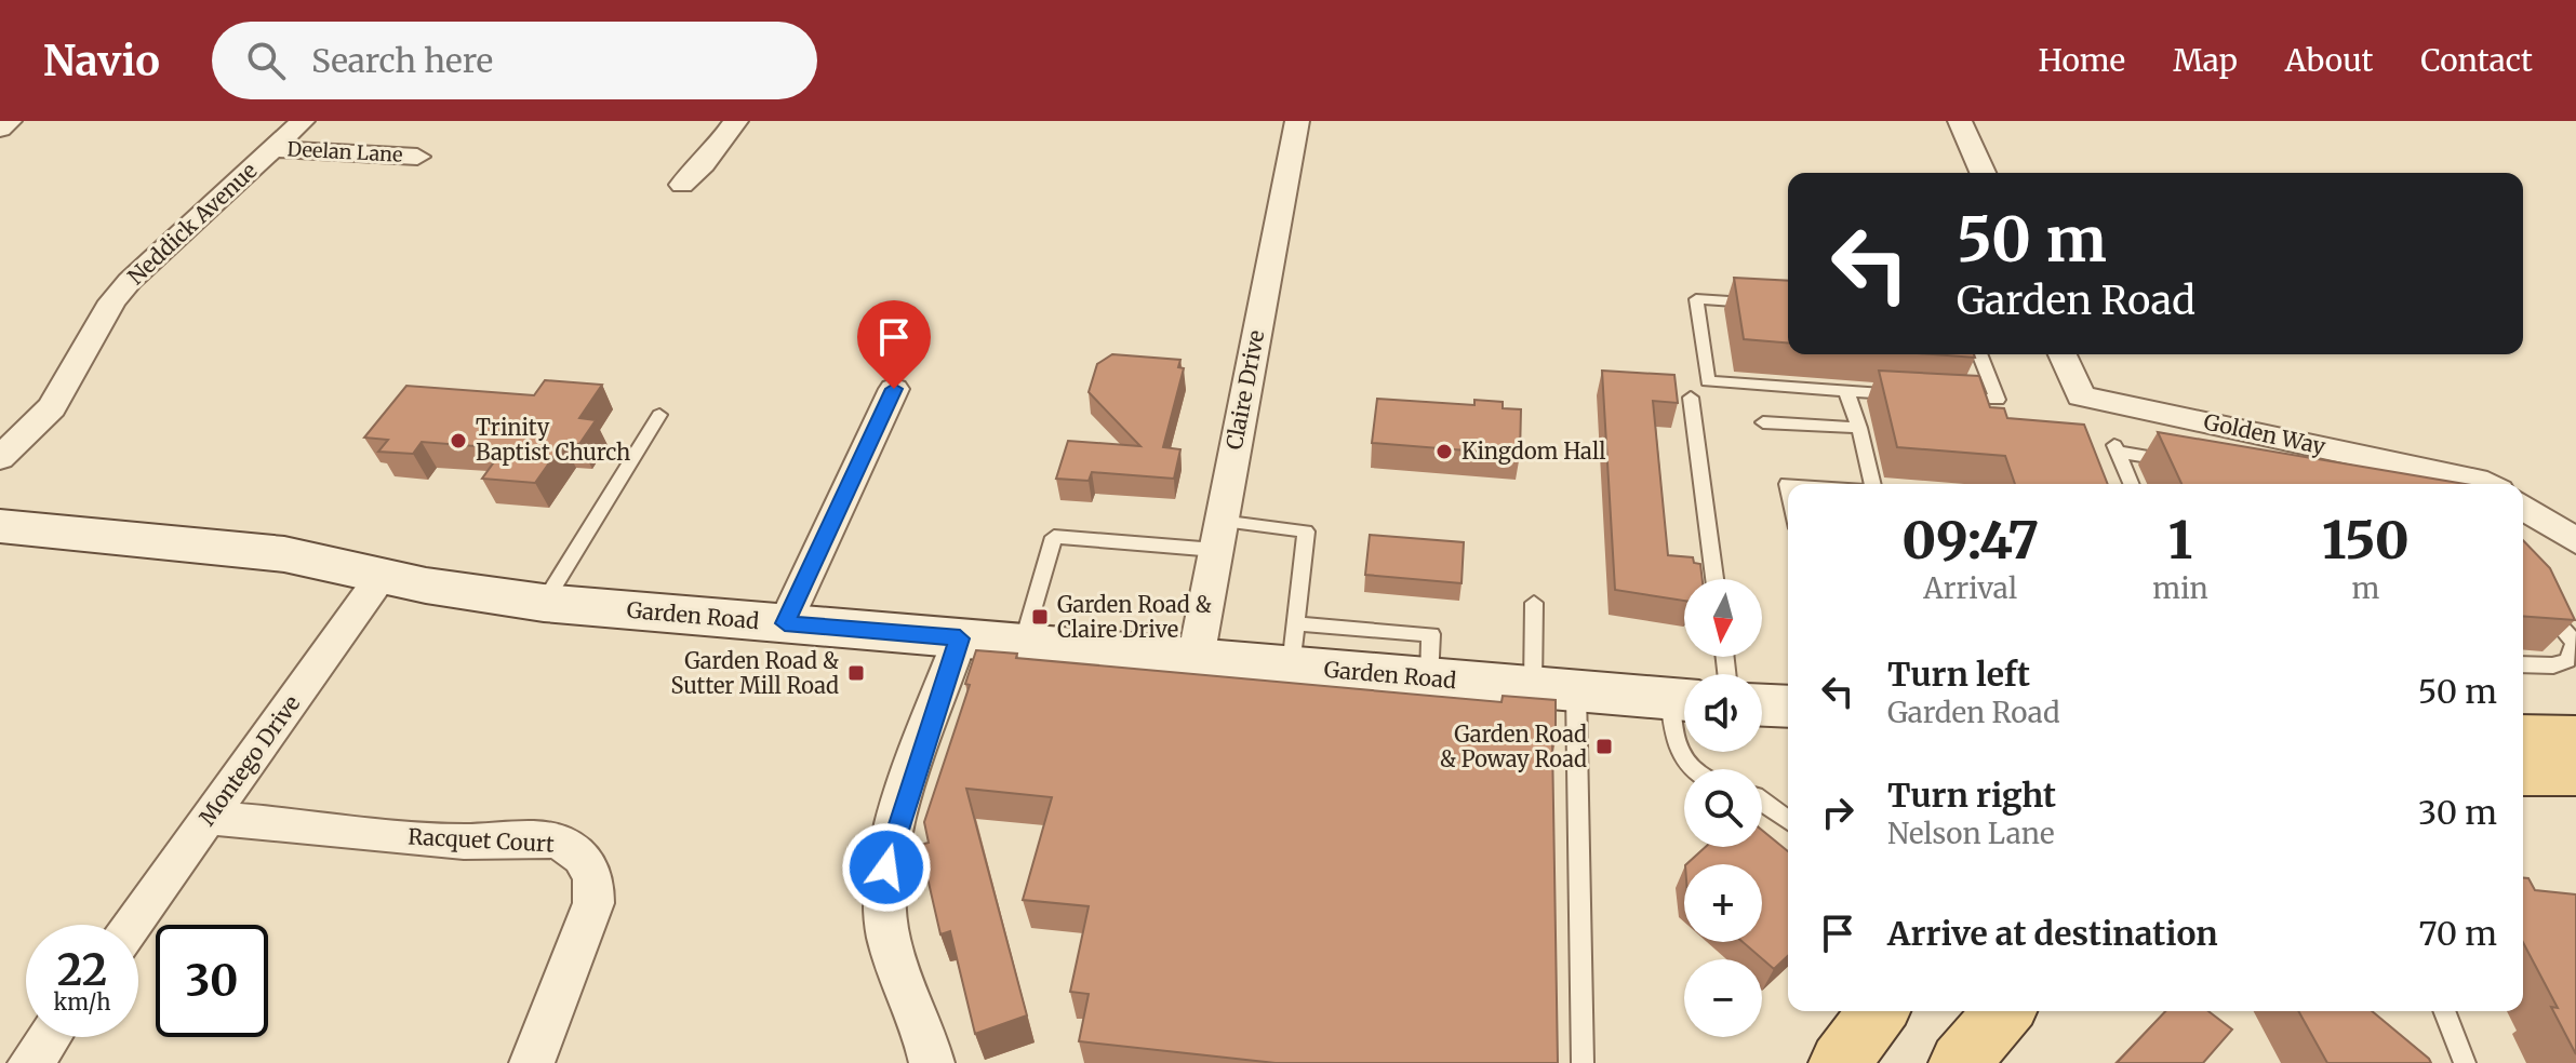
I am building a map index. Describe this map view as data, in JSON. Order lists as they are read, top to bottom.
{
  "streets": {
    "street": [
      "Deelan Lane",
      "Neddick Avenue",
      "Claire Drive",
      "Golden Way",
      "Garden Road",
      "Montego Drive",
      "Racquet Court"
    ]
  },
  "crossings": [
    ["Deelan Lane", "Neddick Avenue"],
    ["Claire Drive", "Garden Road"],
    ["Garden Road", "Montego Drive"],
    ["Montego Drive", "Racquet Court"]
  ],
  "places": {
    "other": ["Trinity Baptist Church", "Kingdom Hall"],
    "transit": ["Garden Road & Claire Drive", "Garden Road & Sutter Mill Road", "Garden Road & Poway Road"]
  },
  "north": "bottom",
  "page": {
    "header": "Navio",
    "search": "Search here",
    "nav": [
      "Home",
      "Map",
      "About",
      "Contact"
    ],
    "turn": ["50 m", "Garden Road"],
    "eta": [
      "09:47",
      "Arrival",
      "1",
      "min",
      "150",
      "m"
    ],
    "map_buttons": ["+", "−"],
    "list": [
      {
        "name": "Turn left",
        "note": "Garden Road",
        "value": "50 m"
      },
      {
        "name": "Turn right",
        "note": "Nelson Lane",
        "value": "30 m"
      },
      {
        "name": "Arrive at destination",
        "value": "70 m"
      }
    ],
    "speed": "22 km/h",
    "limit": "30"
  }
}
